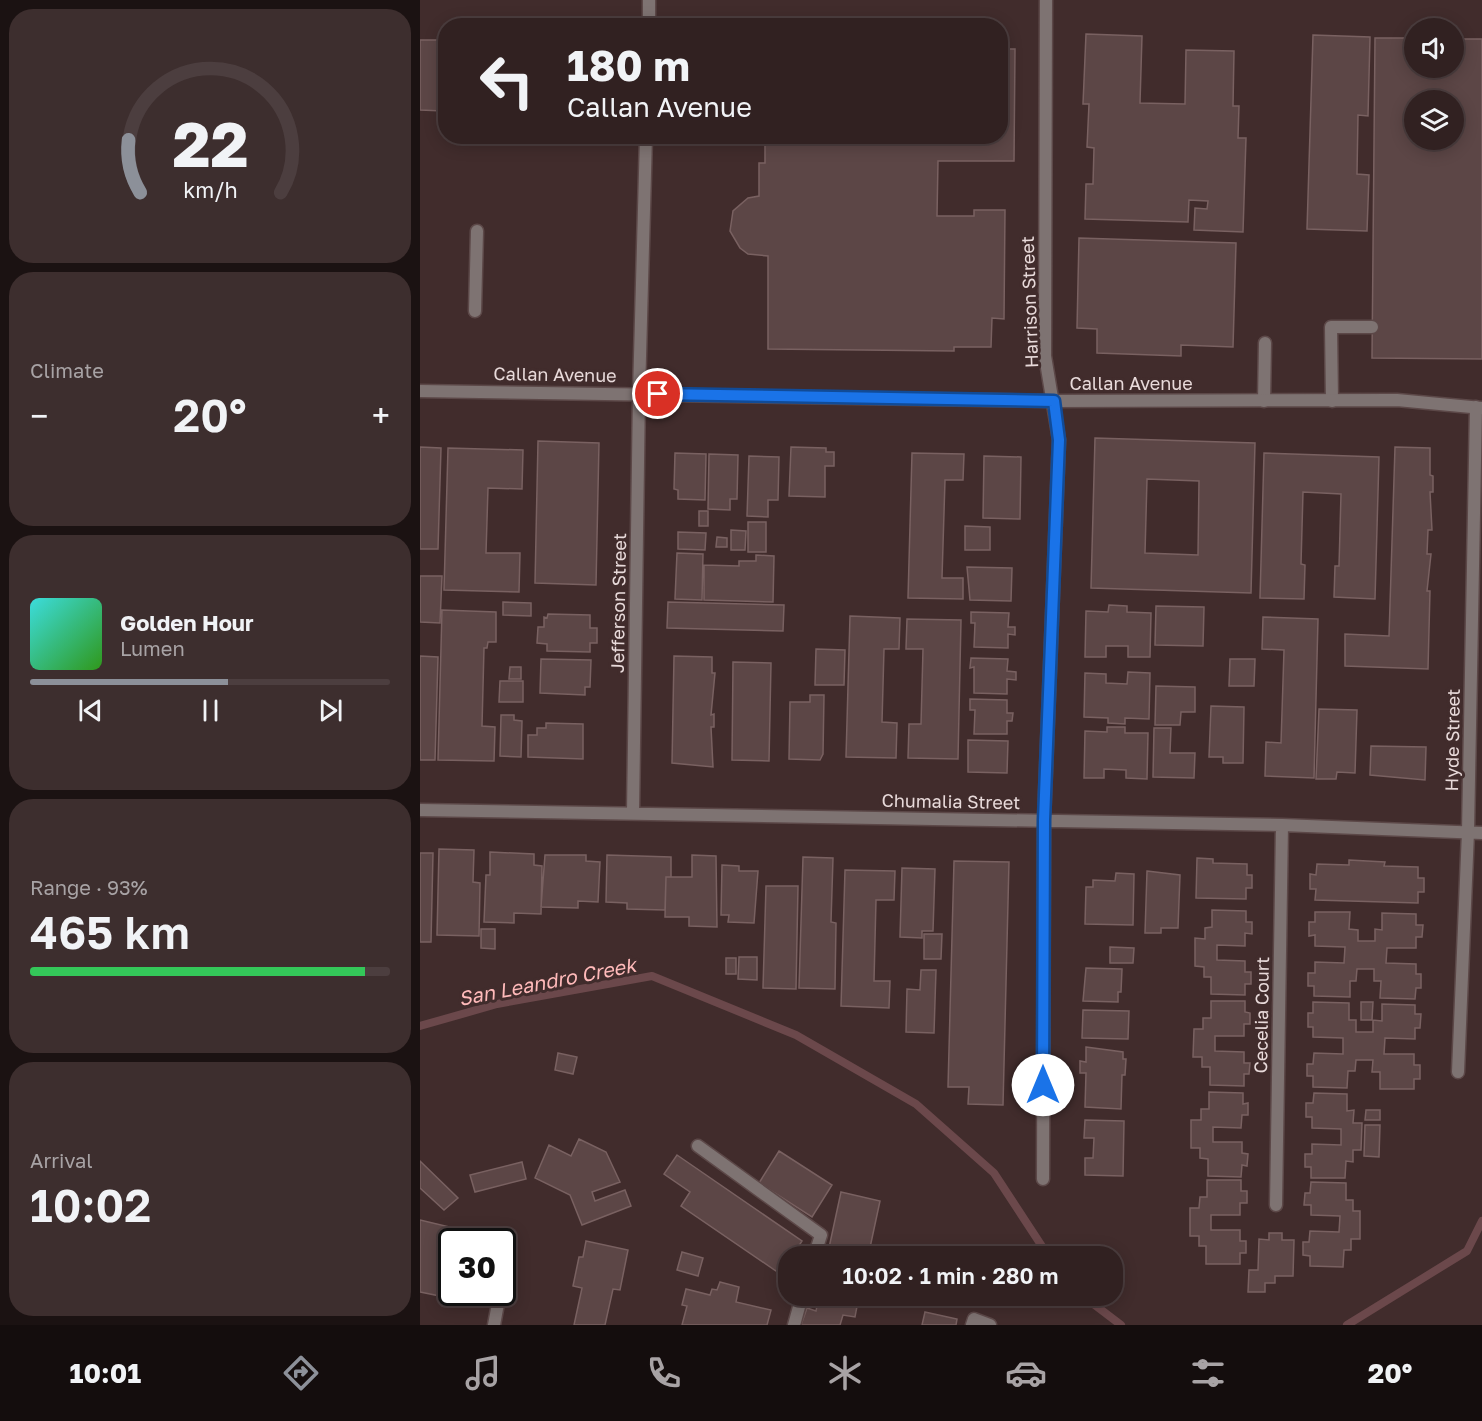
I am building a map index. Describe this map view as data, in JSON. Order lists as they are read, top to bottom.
{
  "streets": {
    "street": [
      "Harrison Street",
      "Callan Avenue",
      "Jefferson Street",
      "Hyde Street",
      "Chumalia Street",
      "Cecelia Court"
    ]
  },
  "crossings": [
    ["Harrison Street", "Callan Avenue"],
    ["Harrison Street", "Chumalia Street"],
    ["Callan Avenue", "Jefferson Street"],
    ["Callan Avenue", "Hyde Street"],
    ["Jefferson Street", "Chumalia Street"],
    ["Hyde Street", "Chumalia Street"],
    ["Chumalia Street", "Cecelia Court"]
  ],
  "water": ["San Leandro Creek"],
  "page": {
    "turn": ["180 m", "Callan Avenue"],
    "tile": [
      "Climate",
      ["Range · 93%", "465 km"],
      ["Arrival", "10:02"]
    ],
    "heat": ["−", "20°", "+"],
    "song": ["Golden Hour", "Lumen"],
    "limit": "30",
    "trip": "10:02 · 1 min · 280 m",
    "tabs": ["10:01", "20°"],
    "gauge": ["22", "km/h"]
  }
}
